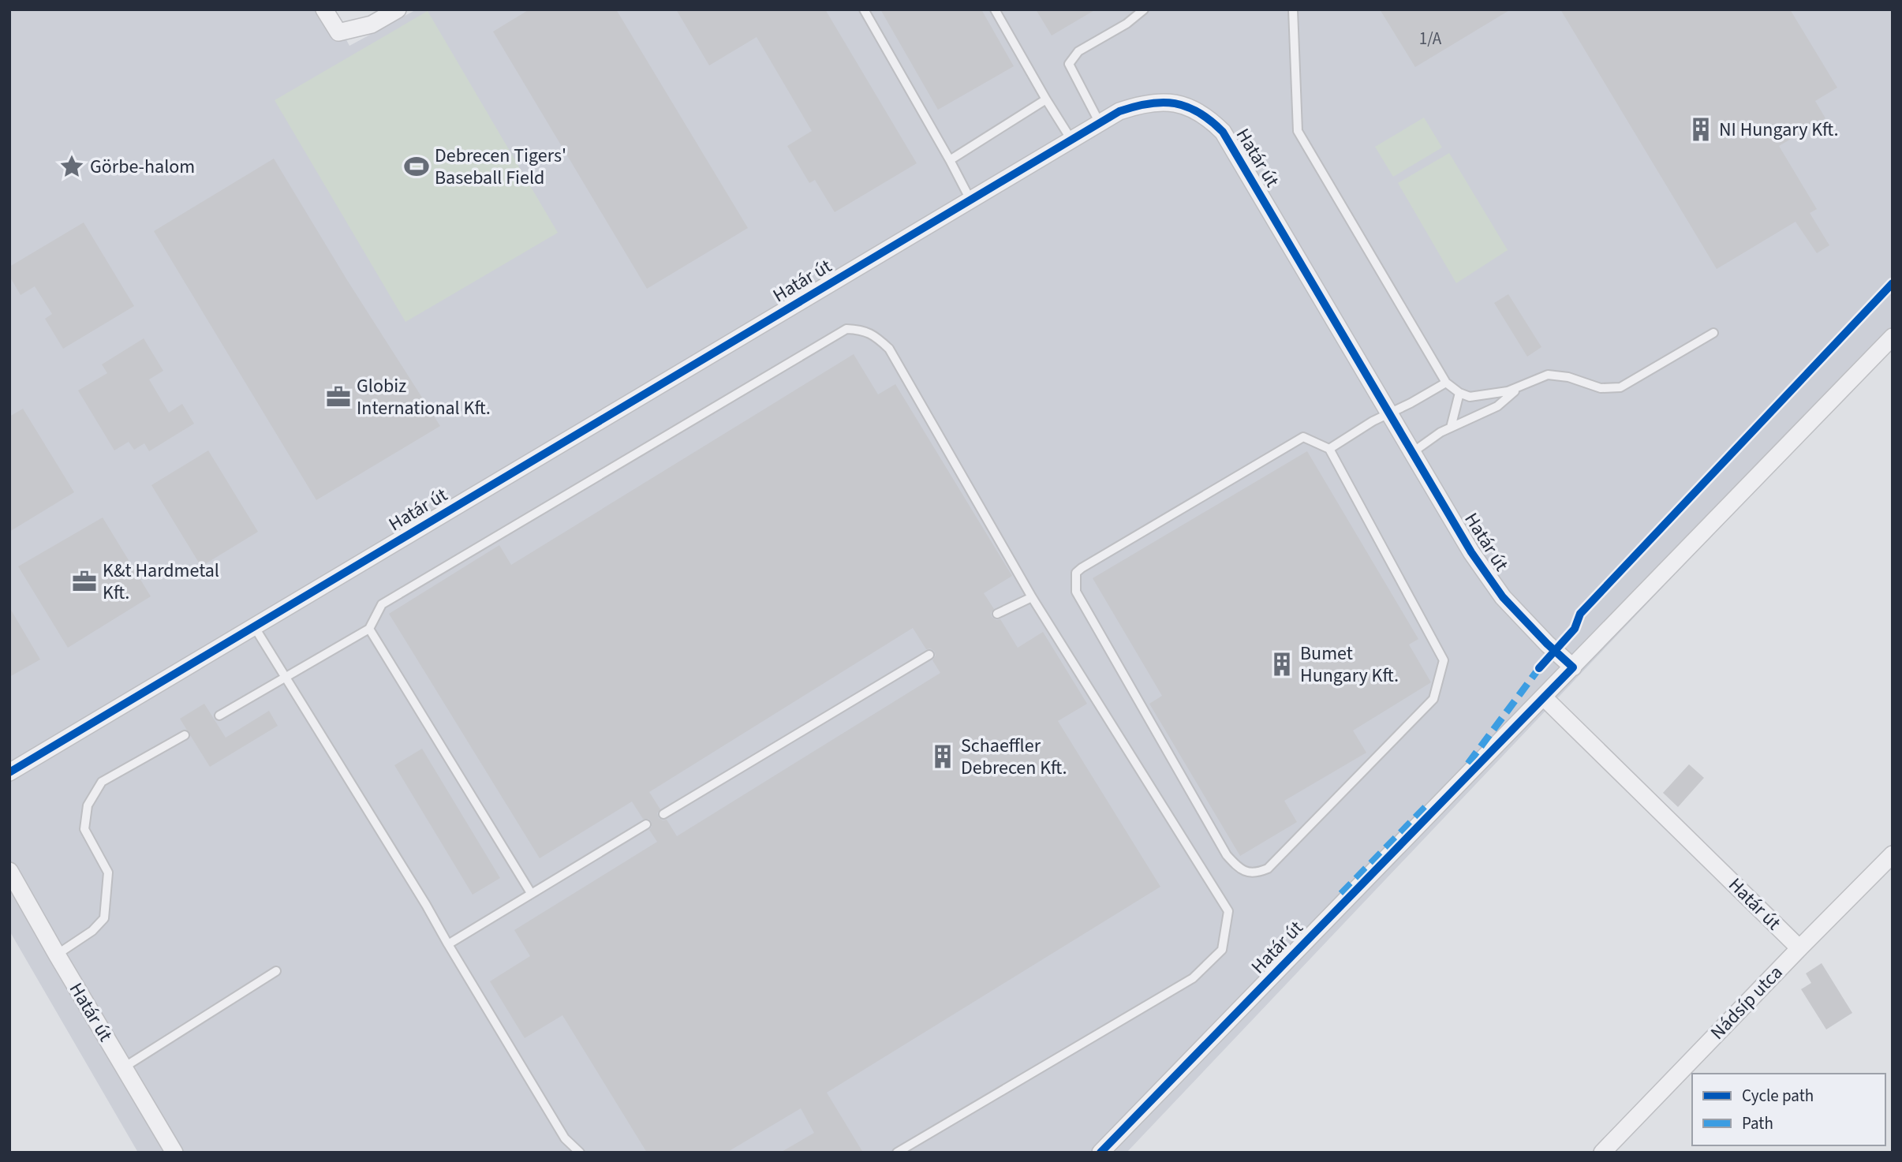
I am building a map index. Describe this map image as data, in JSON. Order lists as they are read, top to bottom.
{
  "streets": {
    "street": ["Határ út", "Nádsíp utca"]
  },
  "crossings": [
    ["Határ út", "Nádsíp utca"]
  ],
  "places": {
    "building": ["NI Hungary Kft.", "Bumet Hungary Kft.", "Schaeffler Debrecen Kft."],
    "place": ["Görbe-halom"],
    "sports": ["Debrecen Tigers' Baseball Field"],
    "office": ["Globiz International Kft.", "K&t Hardmetal Kft."]
  },
  "house_numbers": ["1/A"],
  "legend": ["Cycle path", "Path"]
}
